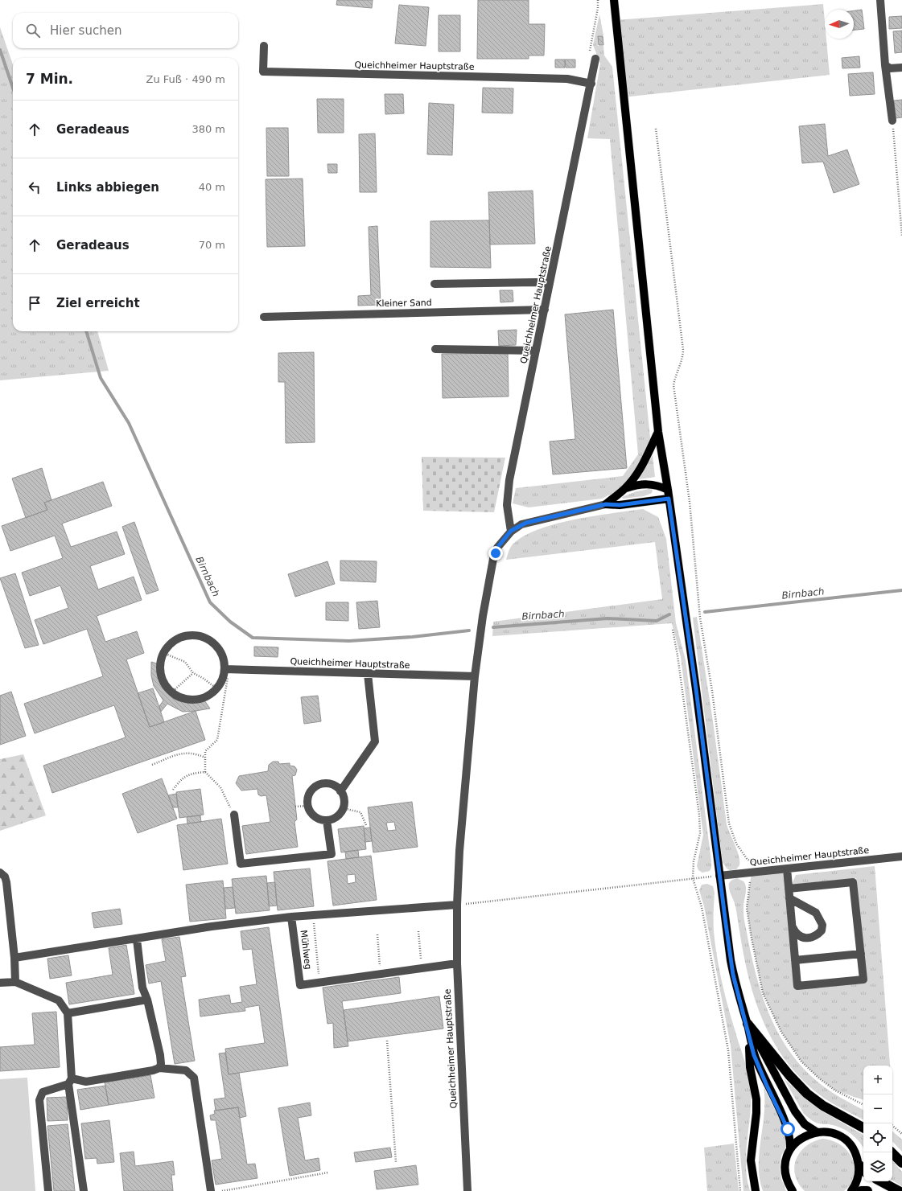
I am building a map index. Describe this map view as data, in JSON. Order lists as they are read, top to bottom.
{
  "streets": {
    "street": ["Queichheimer Hauptstraße", "Kleiner Sand", "Mühlweg"]
  },
  "crossings": [
    ["Queichheimer Hauptstraße", "Kleiner Sand"]
  ],
  "water": ["Birnbach"],
  "north": "left",
  "page": {
    "search": "Hier suchen",
    "heading": ["7 Min.", "Zu Fuß · 490 m"],
    "list": [
      ["Geradeaus", "380 m"],
      ["Links abbiegen", "40 m"],
      ["Geradeaus", "70 m"],
      "Ziel erreicht"
    ],
    "map_buttons": ["+", "−"]
  }
}
